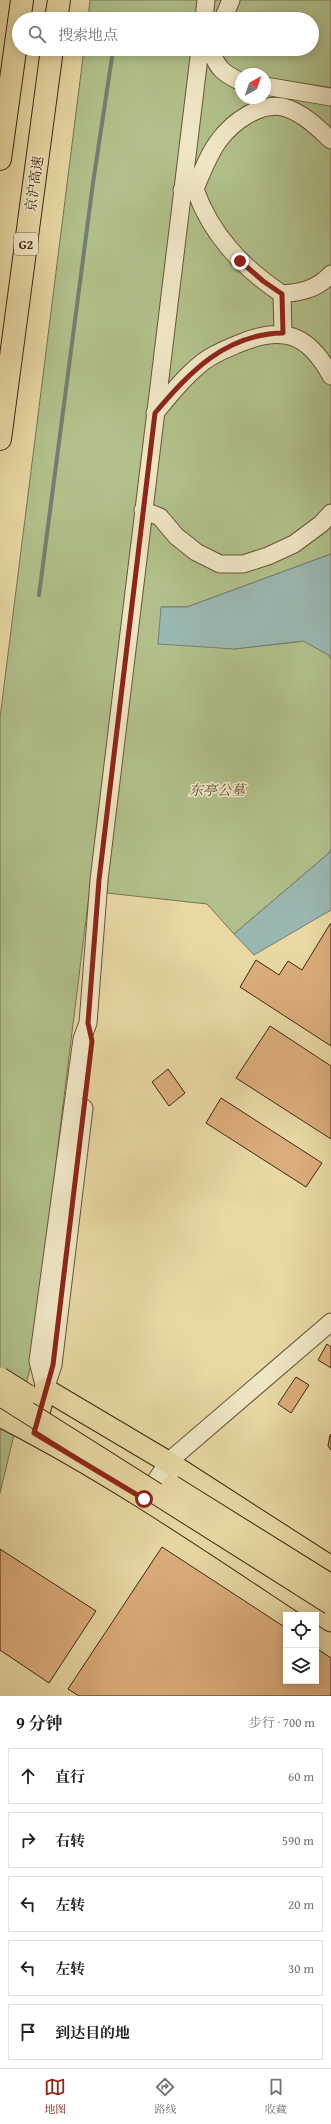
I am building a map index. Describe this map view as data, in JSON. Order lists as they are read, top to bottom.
{
  "streets": {
    "highway": ["京沪高速", "G2"]
  },
  "parks": ["东亭公墓"],
  "north": "top right",
  "page": {
    "search": "搜索地点",
    "heading": ["9 分钟", "步行 · 700 m"],
    "list": [
      ["直行", "60 m"],
      ["右转", "590 m"],
      ["左转", "20 m"],
      ["左转", "30 m"],
      "到达目的地"
    ],
    "nav": ["地图", "路线", "收藏"]
  }
}
